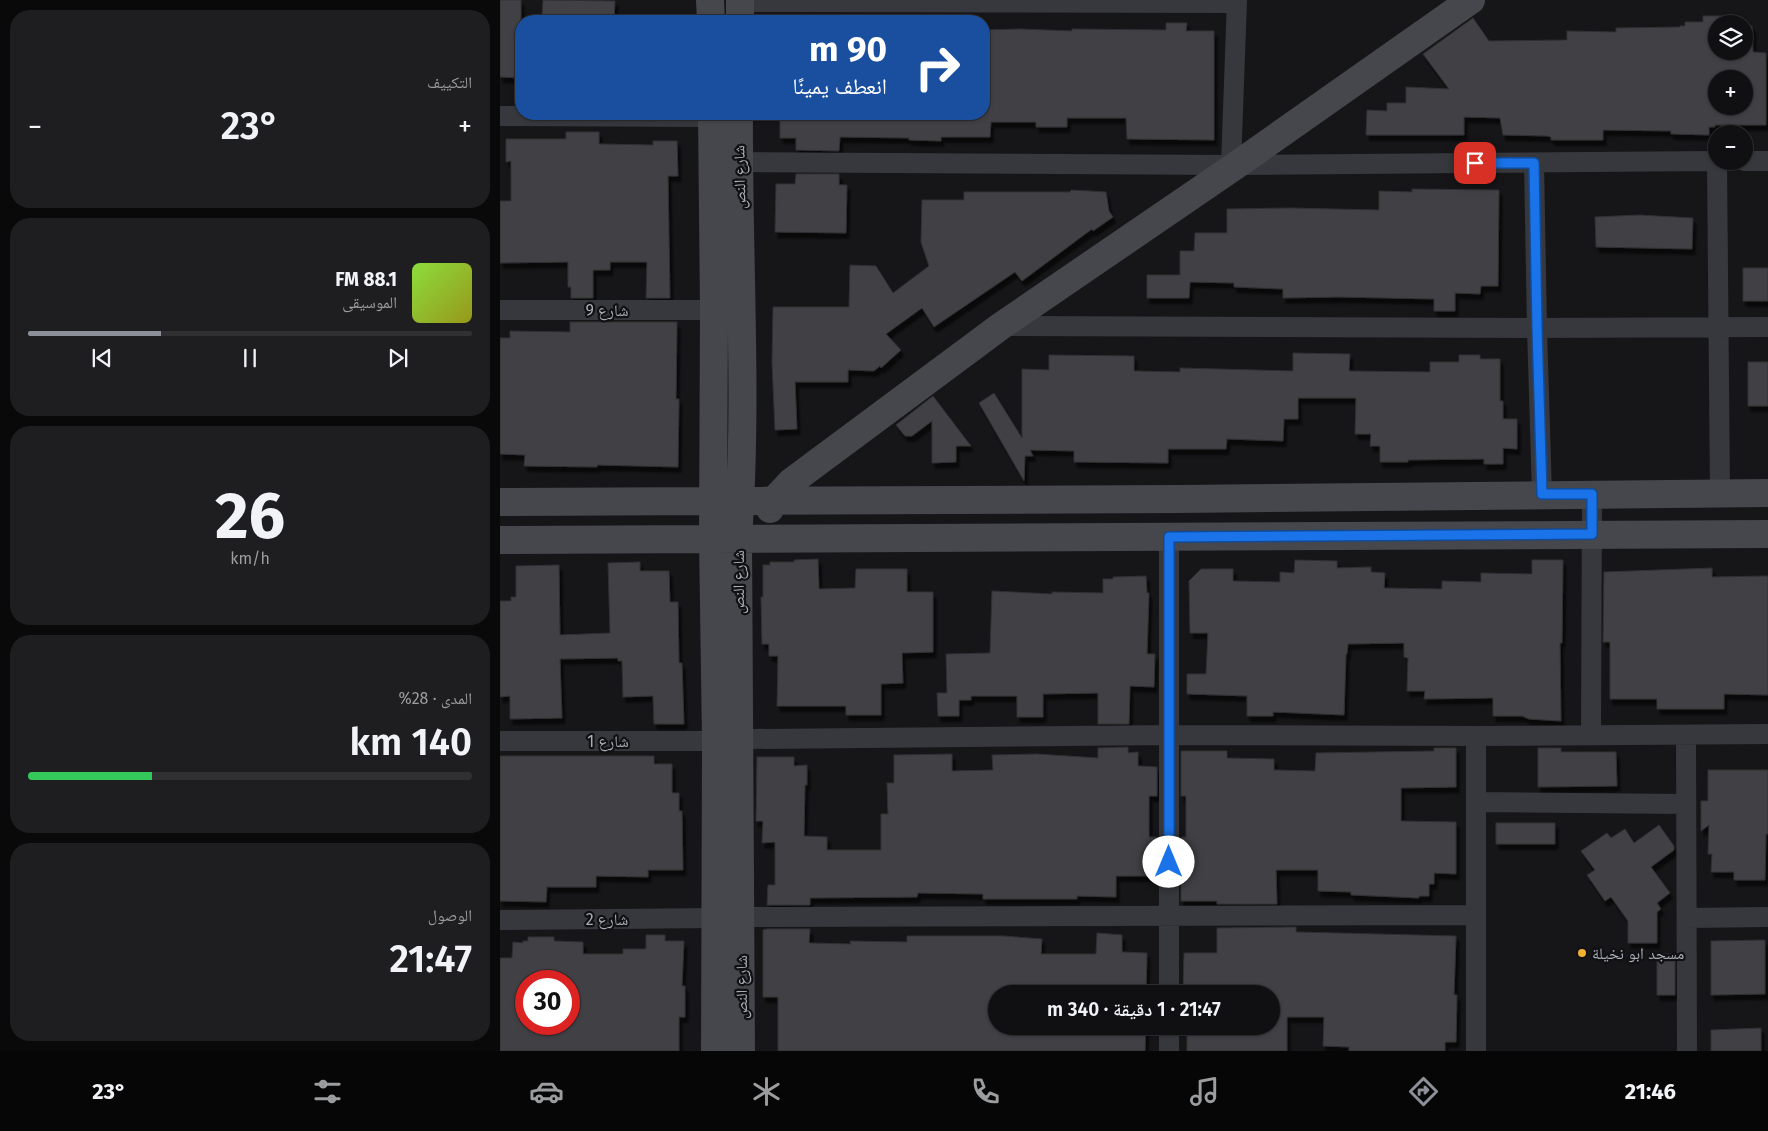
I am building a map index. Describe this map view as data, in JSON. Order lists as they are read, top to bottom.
{
  "streets": {
    "street": [
      "شارع النص",
      "شارع 9",
      "شارع 1",
      "شارع 2"
    ]
  },
  "crossings": [
    ["شارع النص", "شارع 9"],
    ["شارع النص", "شارع 1"],
    ["شارع النص", "شارع 2"]
  ],
  "places": ["مسجد ابو نخيلة"],
  "page": {
    "tile": [
      "التكييف",
      ["26", "km/h"],
      ["المدى · 28%", "140 km"],
      ["الوصول", "21:47"]
    ],
    "map_buttons": ["+", "−"],
    "turn": ["90 m", "انعطف يمينًا"],
    "heat": ["−", "23°", "+"],
    "song": ["88.1 FM", "الموسيقى"],
    "limit": "30",
    "trip": "21:47 · 1 دقيقة · 340 m",
    "tabs": ["21:46", "23°"]
  }
}
